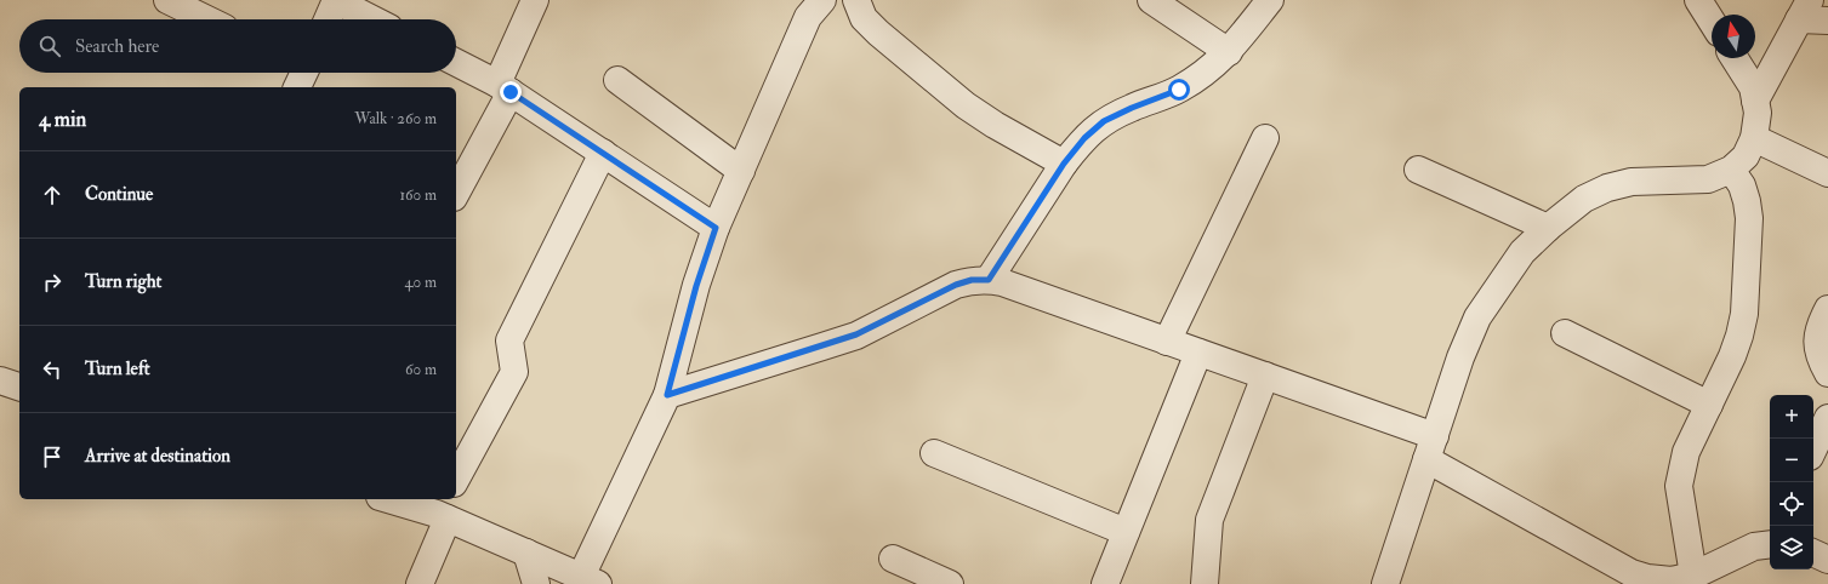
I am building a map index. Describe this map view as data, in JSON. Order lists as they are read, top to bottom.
{
  "north": "top",
  "page": {
    "search": "Search here",
    "heading": ["4 min", "Walk · 260 m"],
    "list": [
      ["Continue", "160 m"],
      ["Turn right", "40 m"],
      ["Turn left", "60 m"],
      "Arrive at destination"
    ],
    "map_buttons": ["+", "−"]
  }
}
